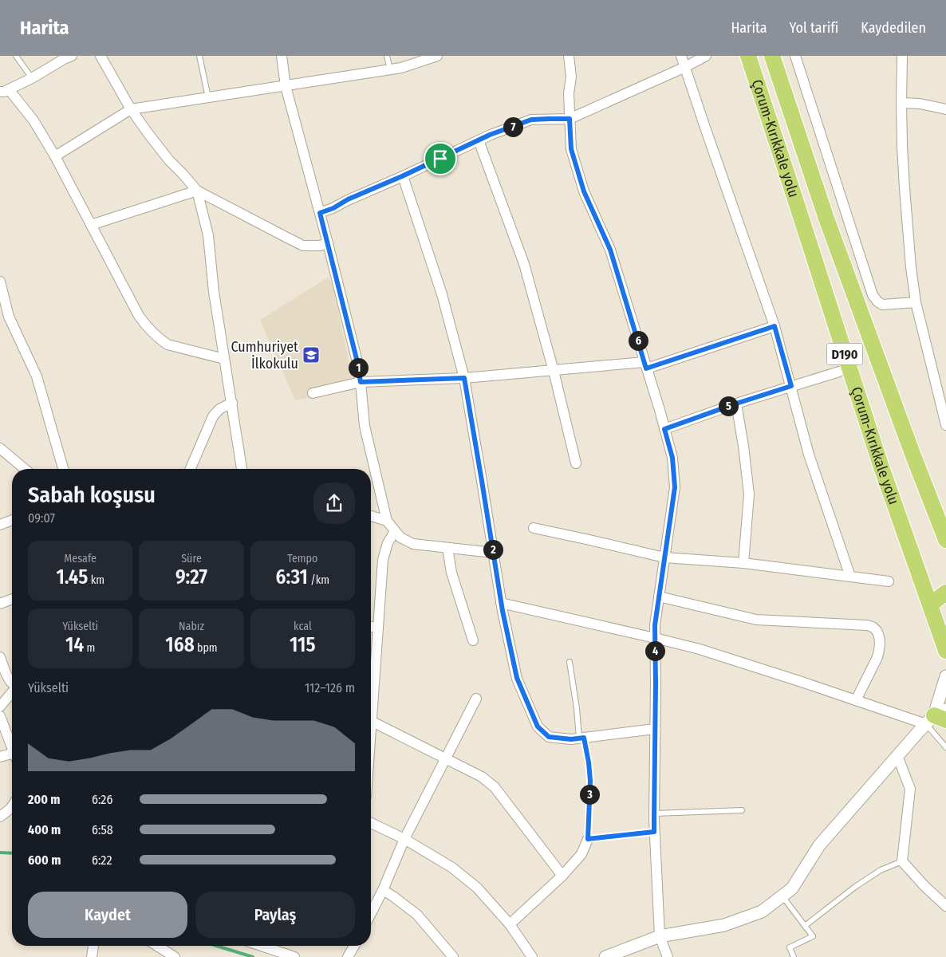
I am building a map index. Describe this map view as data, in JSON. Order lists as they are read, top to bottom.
{
  "streets": {
    "highway": ["Çorum-Kırıkkale yolu", "D190"]
  },
  "places": {
    "school or university": ["Cumhuriyet İlkokulu"]
  },
  "page": {
    "header": "Harita",
    "nav": ["Harita", "Yol tarifi", "Kaydedilen"],
    "pins": [
      "7",
      "6",
      "1",
      "5",
      "2",
      "4",
      "3"
    ],
    "heading": ["Sabah koşusu", "09:07"],
    "stats": [
      ["Mesafe", "1.45 km"],
      ["Süre", "9:27"],
      ["Tempo", "6:31 /km"],
      ["Yükselti", "14 m"],
      ["Nabız", "168 bpm"],
      ["kcal", "115"]
    ],
    "chart": ["Yükselti", "112–126 m"],
    "list": [
      {
        "name": "200 m",
        "note": "6:26"
      },
      {
        "name": "400 m",
        "note": "6:58"
      },
      {
        "name": "600 m",
        "note": "6:22"
      }
    ],
    "buttons": ["Kaydet", "Paylaş"]
  }
}
